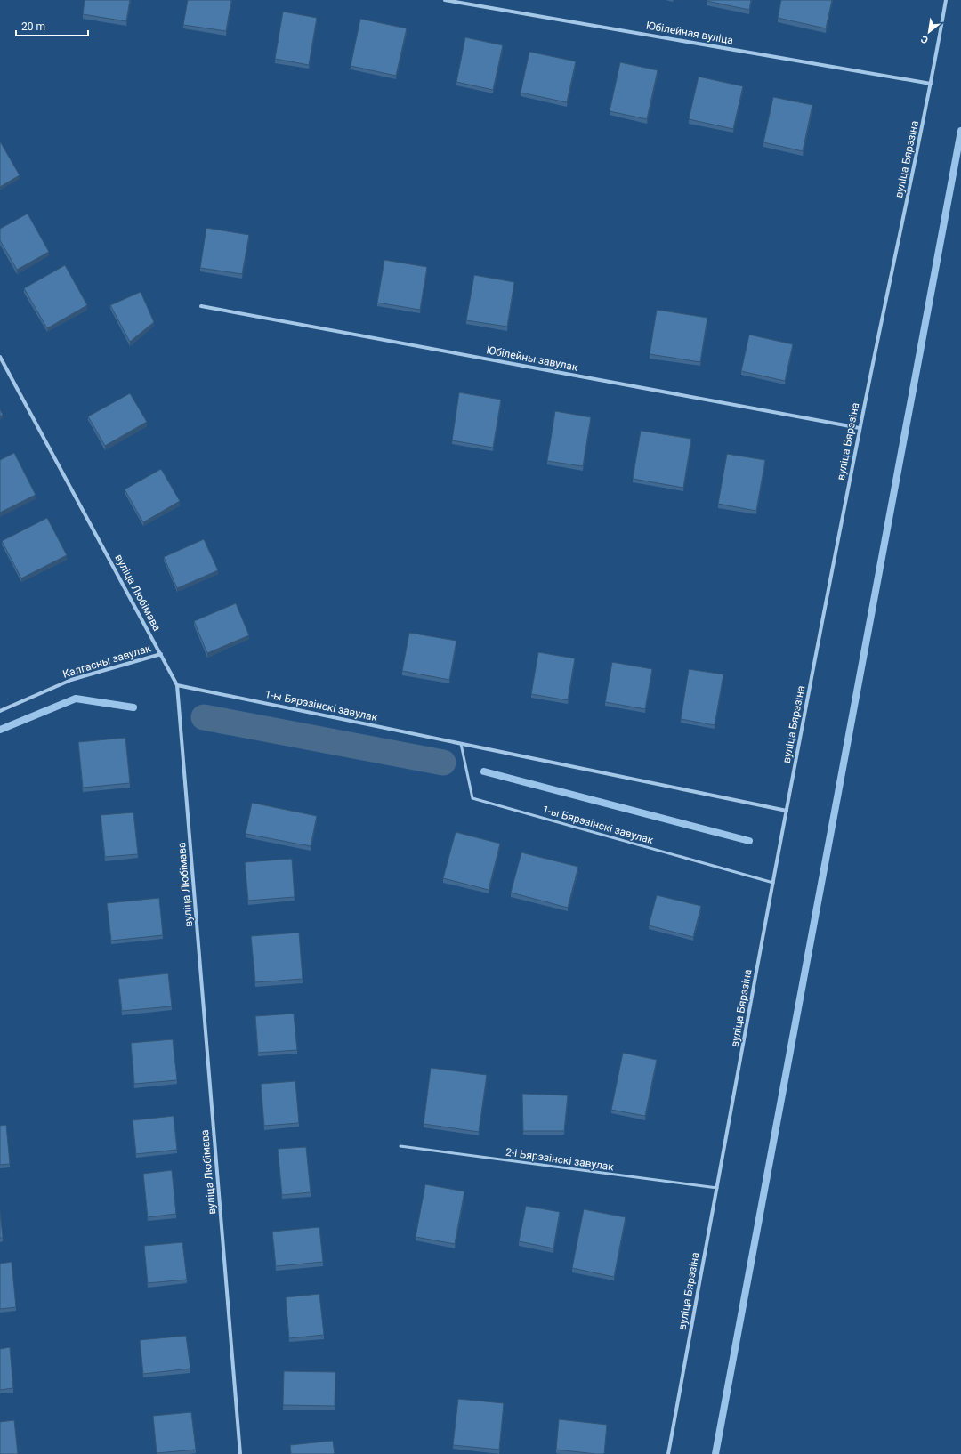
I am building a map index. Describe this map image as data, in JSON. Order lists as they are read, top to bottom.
{
  "streets": {
    "street": [
      "Юбілейная вуліца",
      "вуліца Бярэзіна",
      "Юбілейны завулак",
      "вуліца Любімава",
      "Калгасны завулак",
      "1-ы Бярэзінскі завулак"
    ],
    "lane": ["2-і Бярэзінскі завулак"]
  },
  "crossings": [
    ["Юбілейная вуліца", "вуліца Бярэзіна"],
    ["вуліца Бярэзіна", "Юбілейны завулак"],
    ["вуліца Бярэзіна", "1-ы Бярэзінскі завулак"],
    ["вуліца Бярэзіна", "2-і Бярэзінскі завулак"],
    ["вуліца Любімава", "Калгасны завулак"],
    ["вуліца Любімава", "1-ы Бярэзінскі завулак"]
  ],
  "scale_bar": "20 m",
  "north": "bottom left"
}
